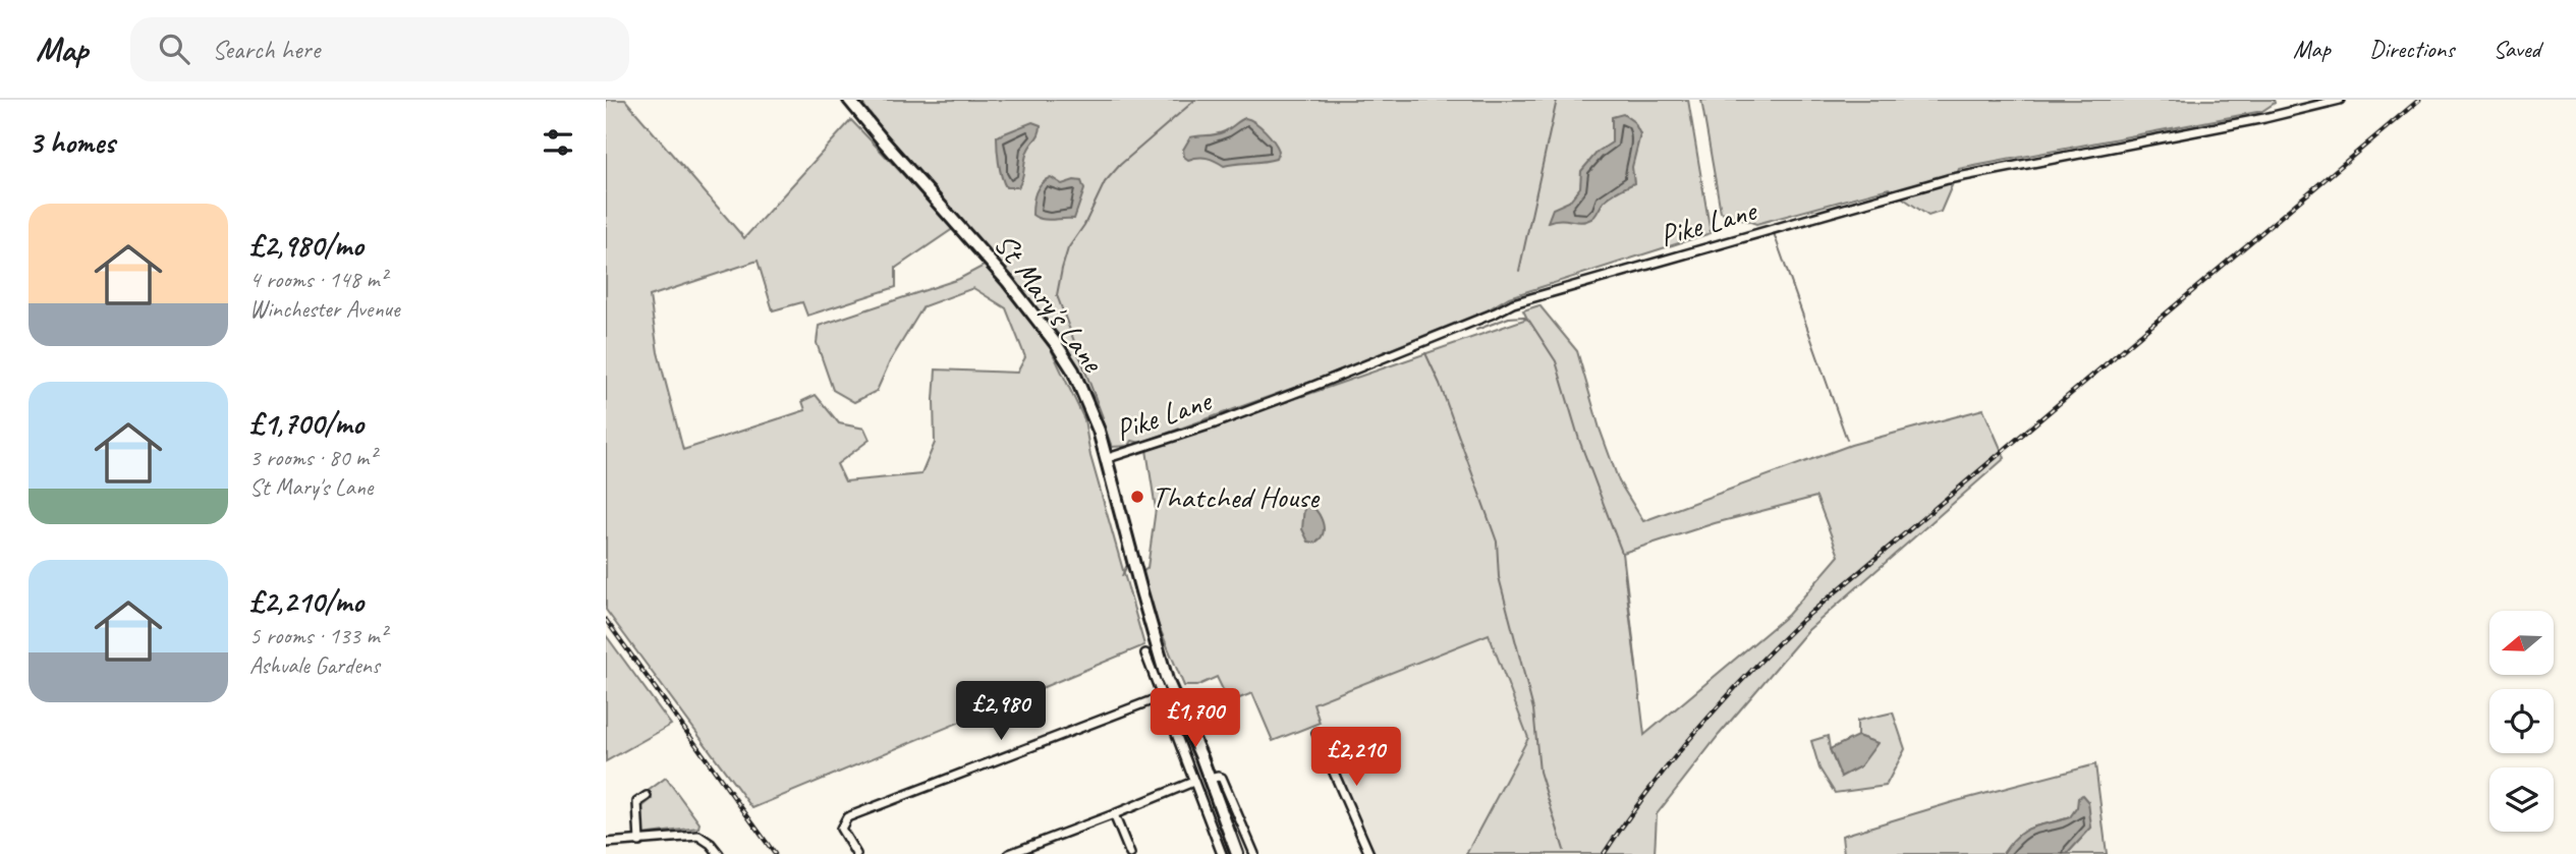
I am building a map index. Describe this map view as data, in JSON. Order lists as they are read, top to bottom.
{
  "streets": {
    "main road": ["St Mary's Lane"],
    "street": ["Pike Lane"]
  },
  "crossings": [
    ["Pike Lane", "St Mary's Lane"]
  ],
  "places": ["Thatched House"],
  "north": "left",
  "page": {
    "header": "Map",
    "search": "Search here",
    "nav": ["Map", "Directions", "Saved"],
    "heading": "3 homes",
    "list": [
      {
        "name": "£2,980/mo",
        "note": "4 rooms · 148 m² · Winchester Avenue"
      },
      {
        "name": "£1,700/mo",
        "note": "3 rooms · 80 m² · St Mary's Lane"
      },
      {
        "name": "£2,210/mo",
        "note": "5 rooms · 133 m² · Ashvale Gardens"
      }
    ],
    "price": ["£2,980", "£1,700", "£2,210"]
  }
}
